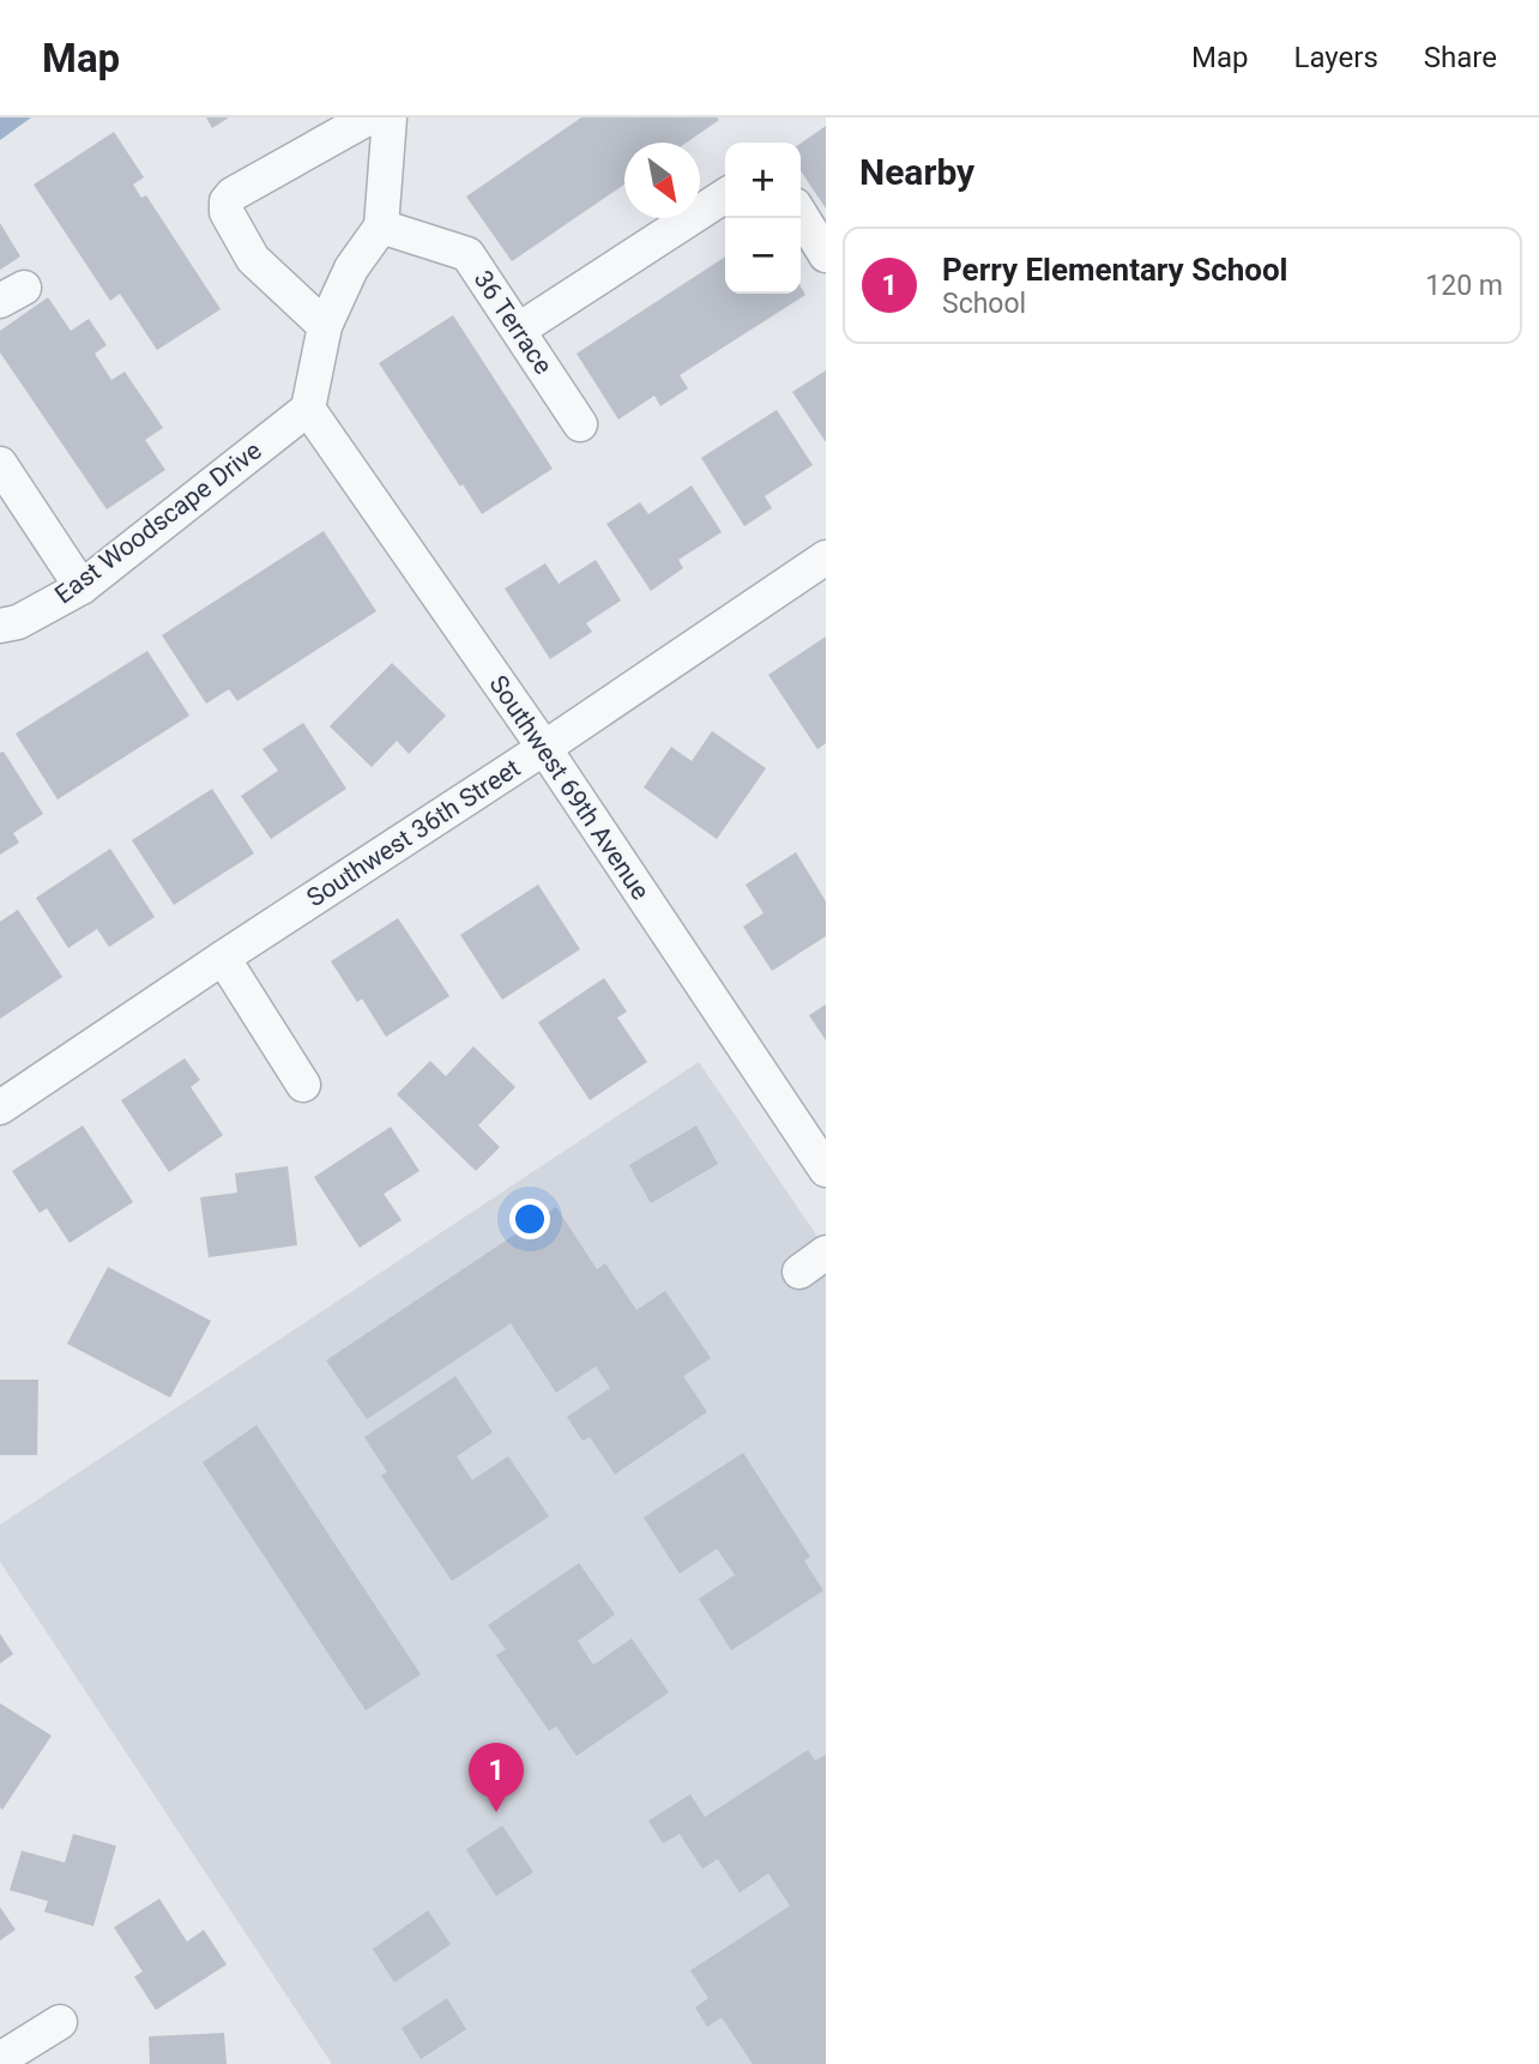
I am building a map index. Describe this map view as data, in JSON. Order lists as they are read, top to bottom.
{
  "streets": {
    "street": [
      "36 Terrace",
      "East Woodscape Drive",
      "Southwest 69th Avenue",
      "Southwest 36th Street"
    ]
  },
  "crossings": [
    ["East Woodscape Drive", "Southwest 69th Avenue"],
    ["Southwest 69th Avenue", "Southwest 36th Street"]
  ],
  "north": "bottom right",
  "page": {
    "header": "Map",
    "nav": ["Map", "Layers", "Share"],
    "heading": "Nearby",
    "map_buttons": ["+", "−"],
    "list": [
      {
        "mark": "1",
        "name": "Perry Elementary School",
        "note": "School",
        "value": "120 m"
      }
    ],
    "pins": "1"
  }
}
